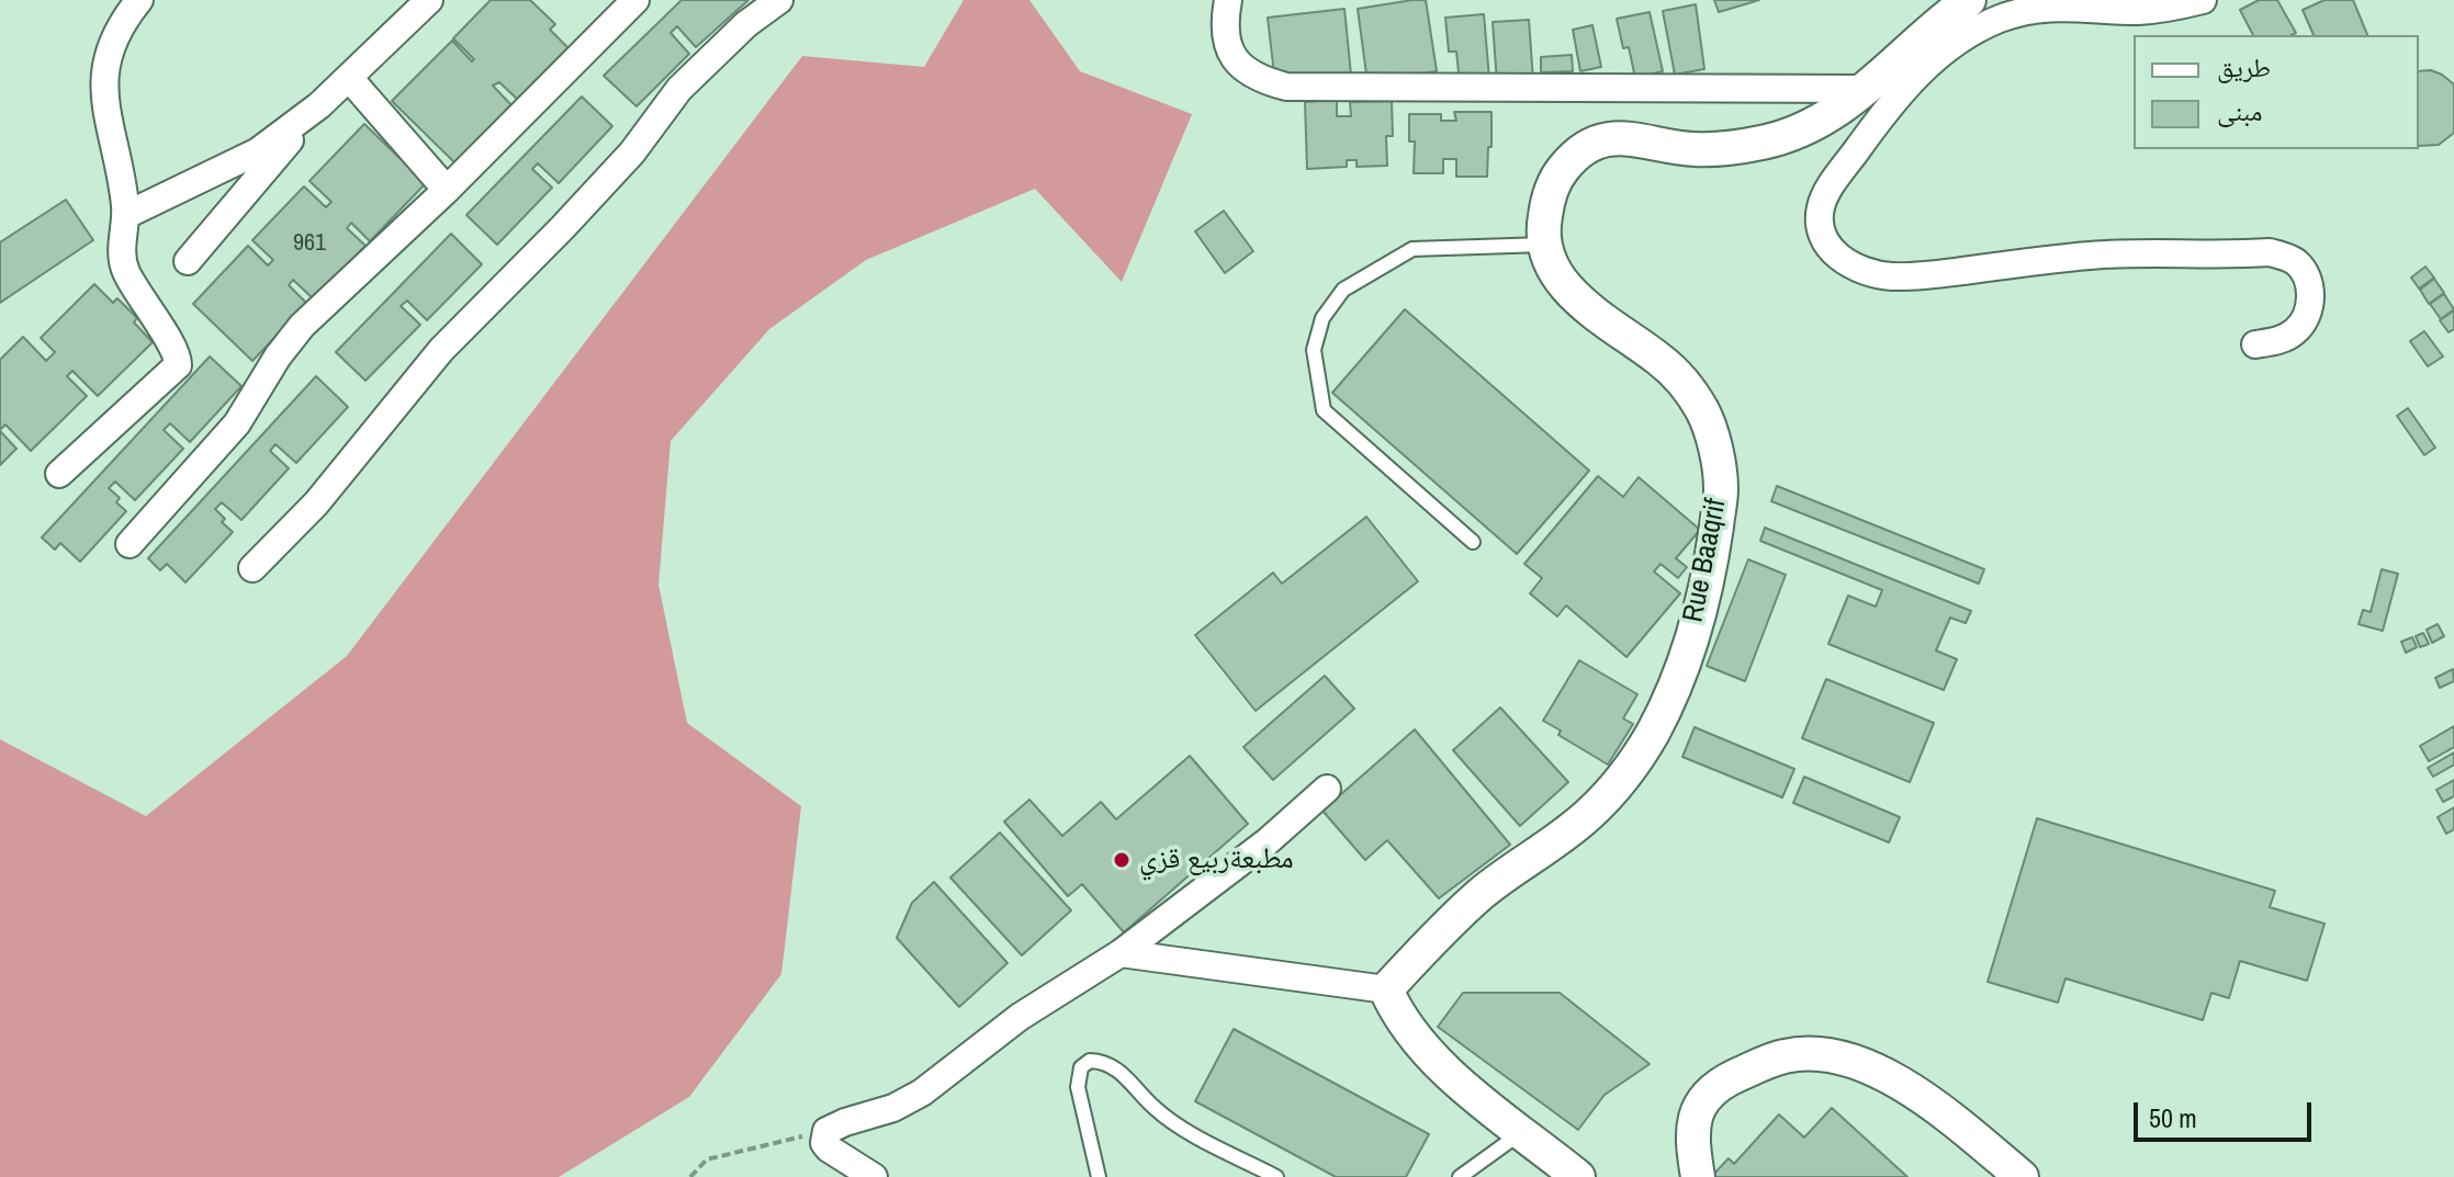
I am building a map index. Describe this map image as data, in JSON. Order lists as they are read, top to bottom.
{
  "streets": {
    "street": ["Rue Baaqrif"]
  },
  "places": ["مطبعةربيع قزي"],
  "house_numbers": ["961"],
  "legend": ["طريق", "مبنى"],
  "scale_bar": "50 m"
}
